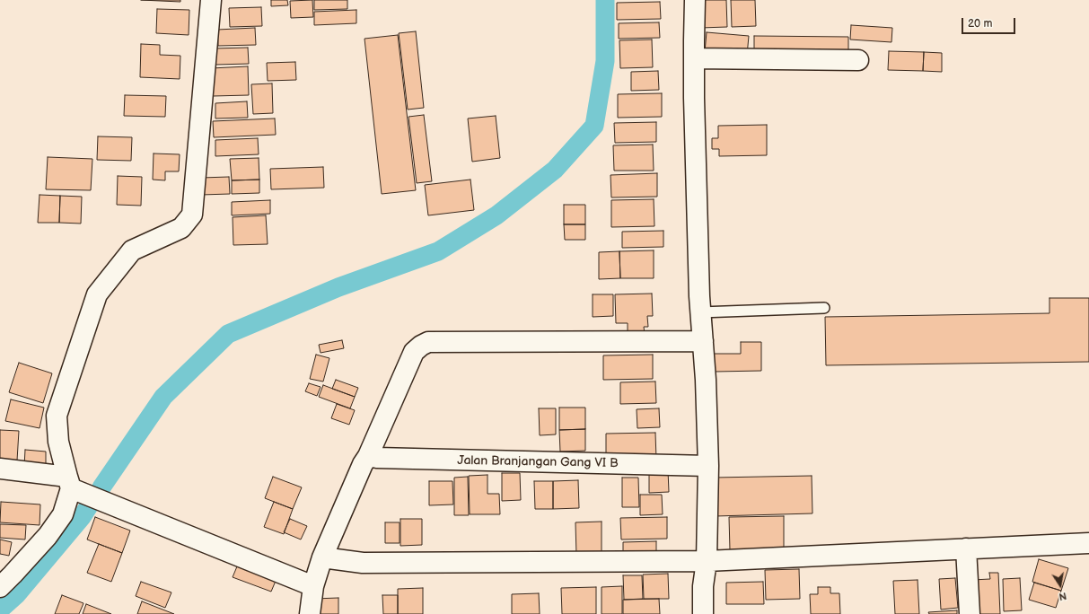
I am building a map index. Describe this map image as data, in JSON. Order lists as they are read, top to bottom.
{
  "streets": {
    "street": ["Jalan Branjangan Gang VI B"]
  },
  "scale_bar": "20 m",
  "north": "bottom"
}
